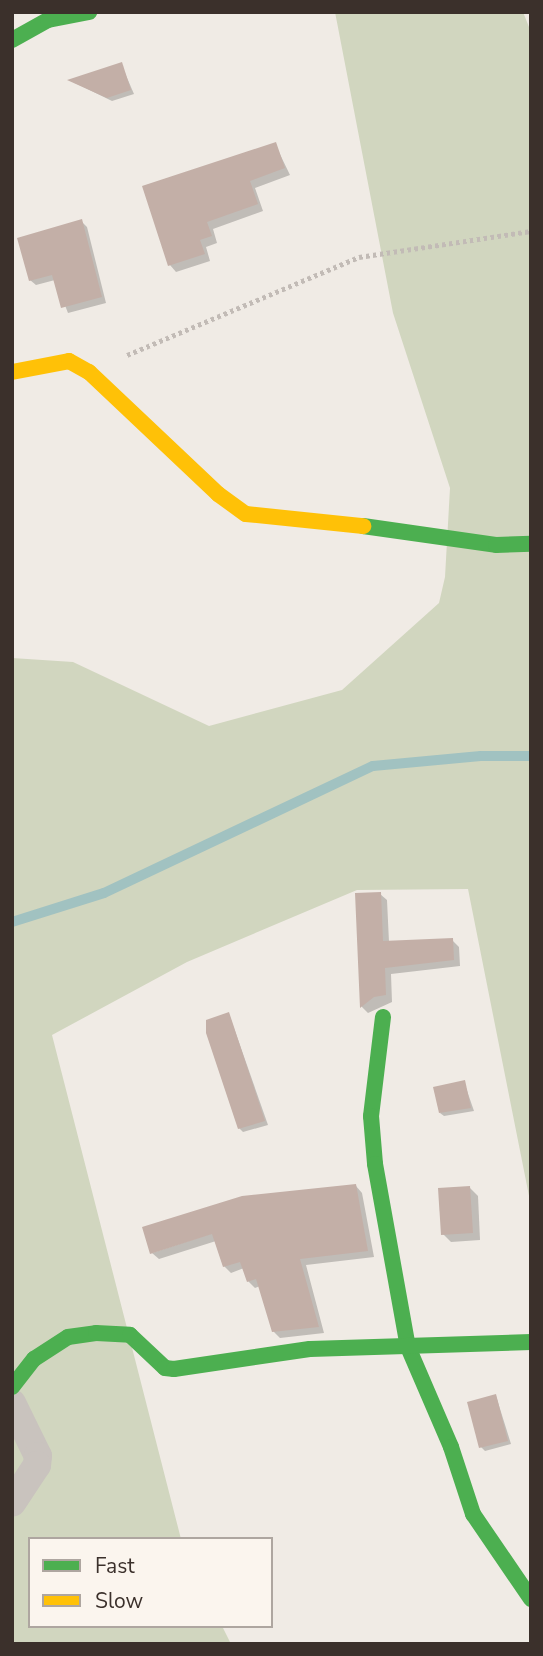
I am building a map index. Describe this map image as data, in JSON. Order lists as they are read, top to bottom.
{
  "legend": ["Fast", "Slow"]
}
